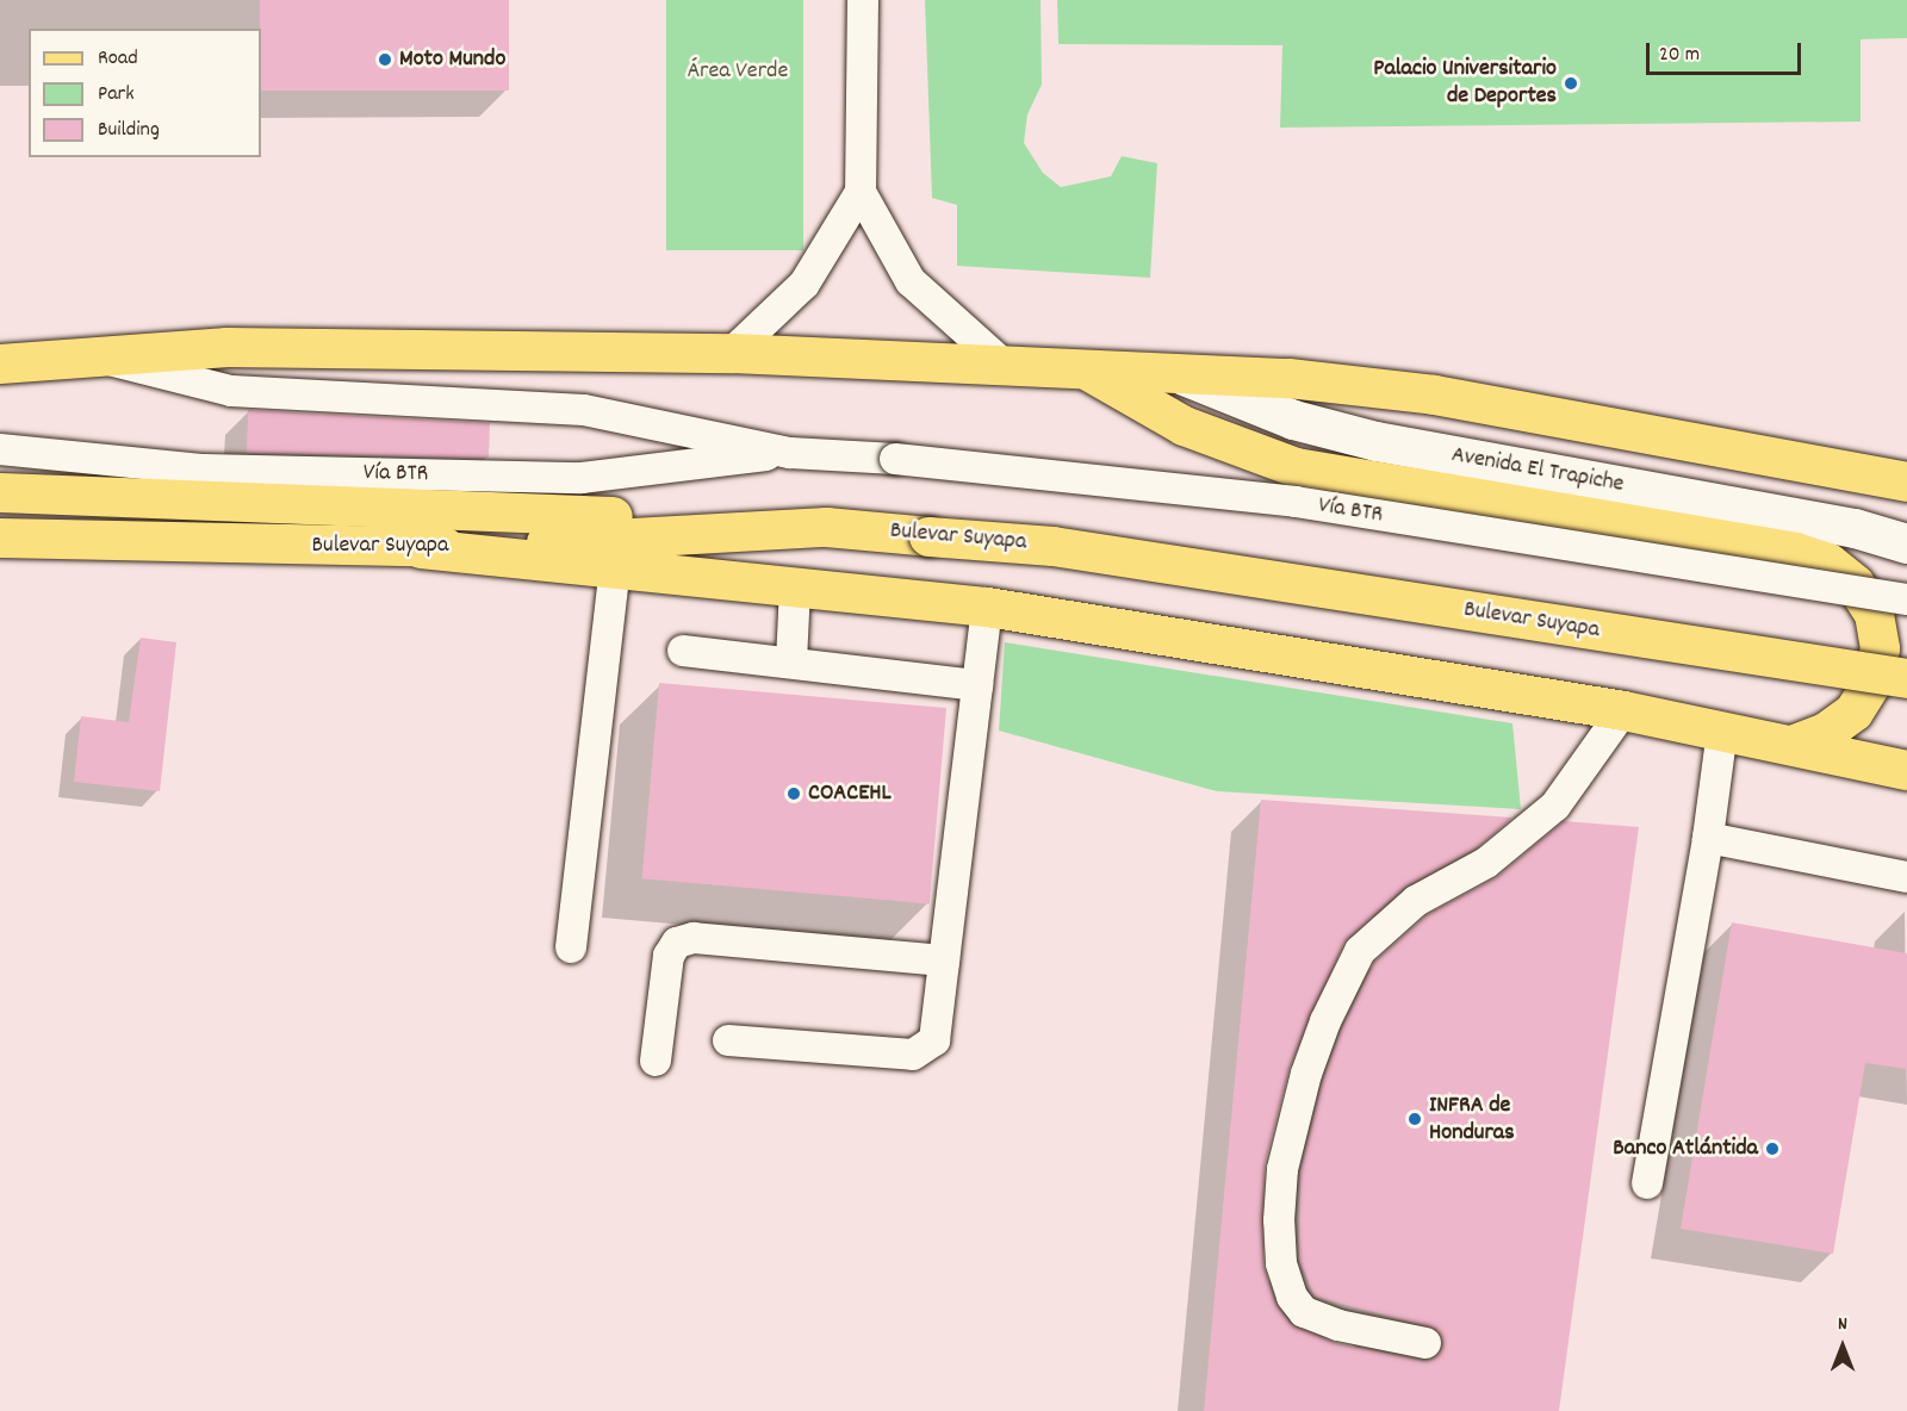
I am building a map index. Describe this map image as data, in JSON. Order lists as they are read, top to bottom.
{
  "streets": {
    "main road": ["Avenida El Trapiche", "Bulevar Suyapa"],
    "lane": ["Vía BTR"]
  },
  "parks": ["Área Verde"],
  "places": [
    "Moto Mundo",
    "Palacio Universitario de Deportes",
    "COACEHL",
    "INFRA de Honduras",
    "Banco Atlántida"
  ],
  "legend": ["Road", "Park", "Building"],
  "scale_bar": "20 m",
  "north": "top"
}
